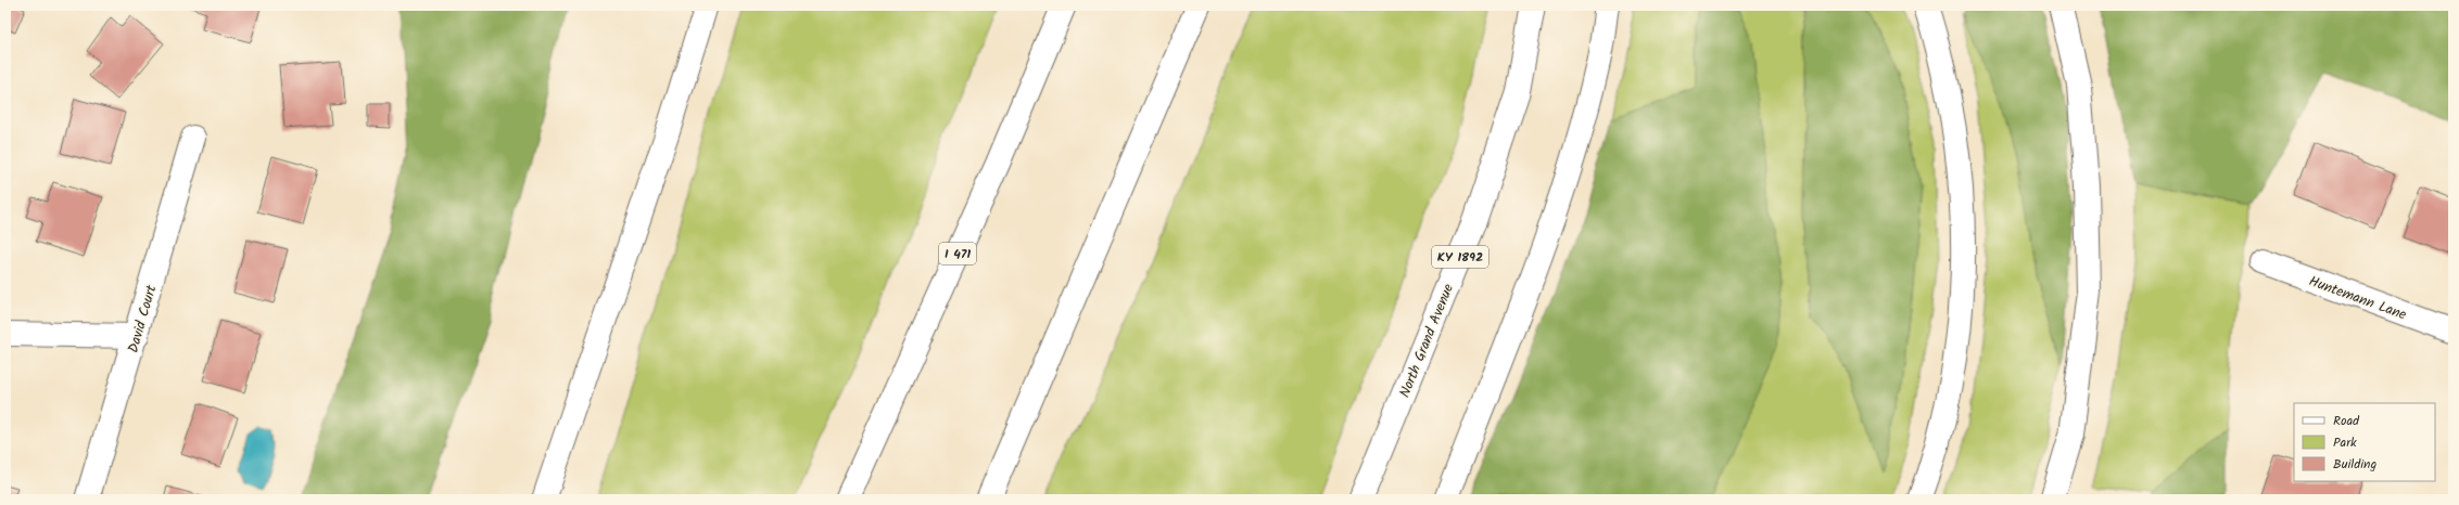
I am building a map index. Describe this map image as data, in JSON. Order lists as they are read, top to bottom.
{
  "streets": {
    "main road": [
      "I 471",
      "KY 1892",
      "Huntemann Lane",
      "David Court",
      "North Grand Avenue"
    ]
  },
  "legend": ["Road", "Park", "Building"]
}
